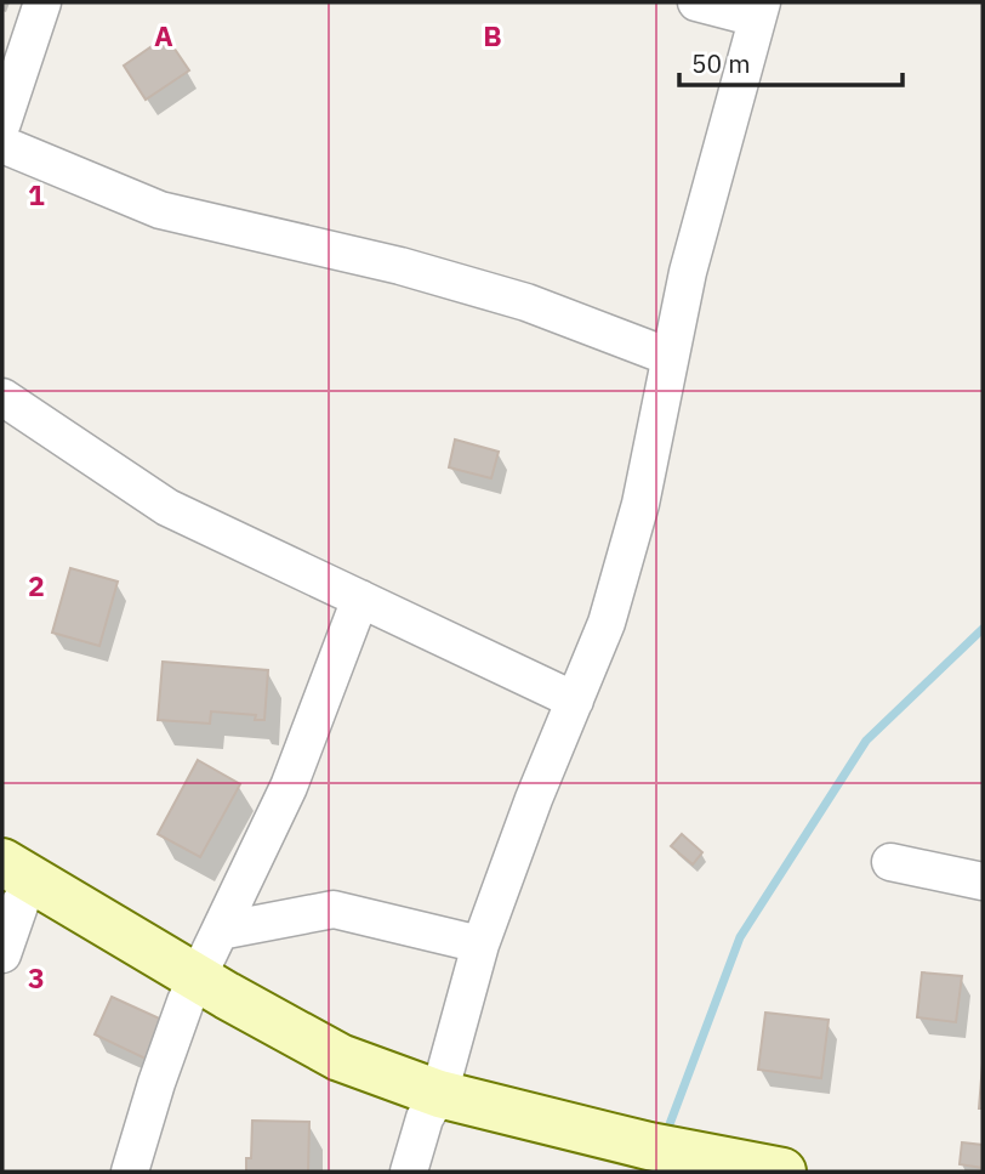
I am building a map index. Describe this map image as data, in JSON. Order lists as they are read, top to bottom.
{
  "scale_bar": "50 m",
  "grid": {
    "columns": ["A", "B"],
    "rows": ["1", "2", "3"]
  }
}
